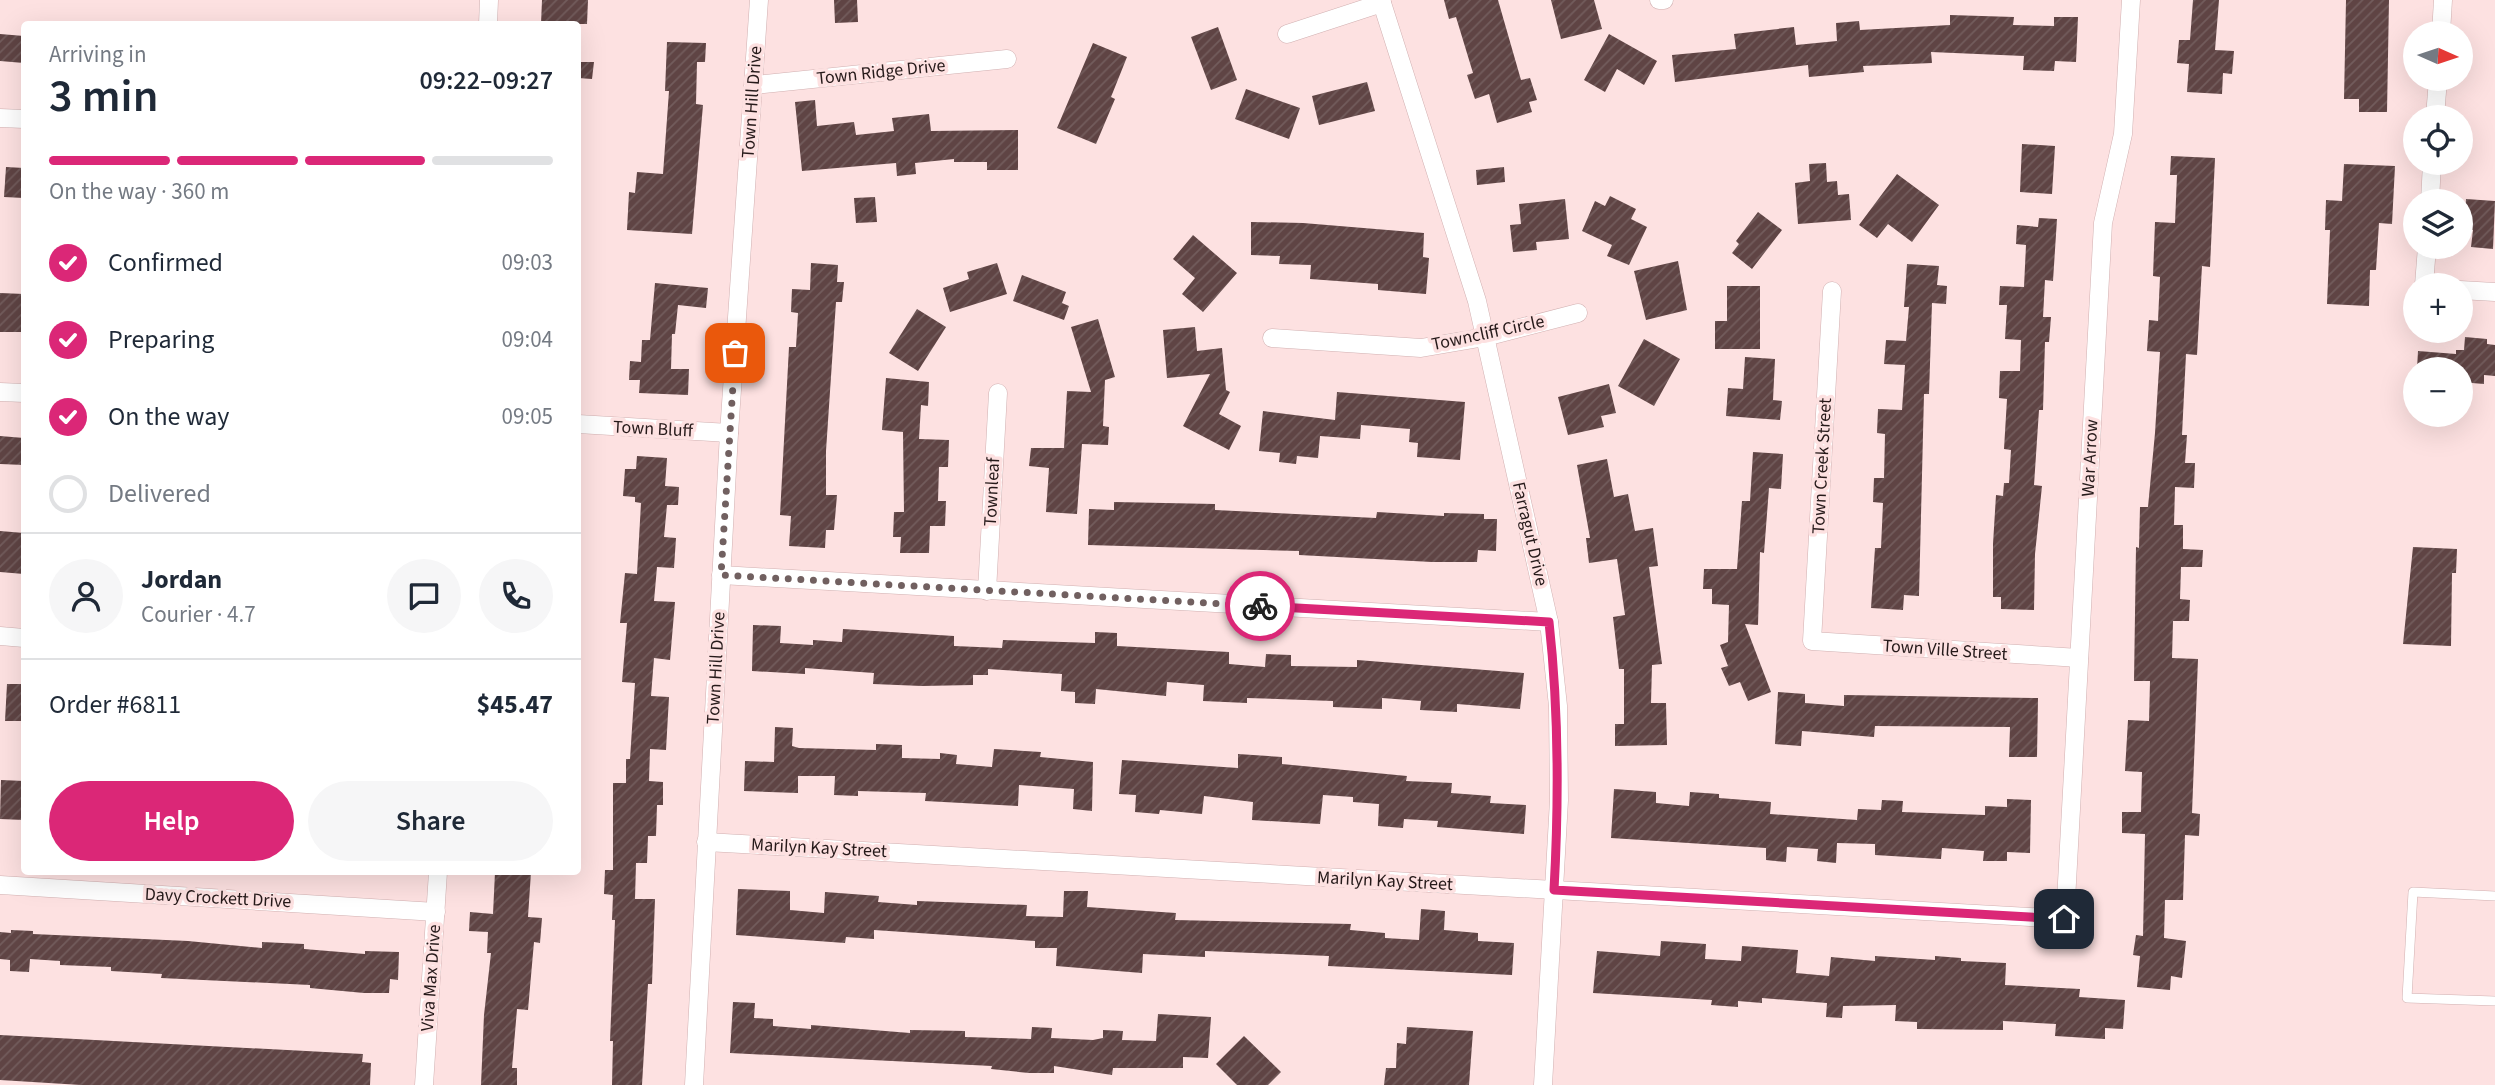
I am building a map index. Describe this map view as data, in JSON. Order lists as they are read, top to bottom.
{
  "streets": {
    "street": [
      "Town Ridge Drive",
      "Town Hill Drive",
      "Towncliff Circle",
      "Town Bluff",
      "War Arrow",
      "Town Creek Street",
      "Townleaf",
      "Farragut Drive",
      "Town Ville Street",
      "Marilyn Kay Street",
      "Davy Crockett Drive",
      "Viva Max Drive"
    ]
  },
  "crossings": [
    ["Town Ridge Drive", "Town Hill Drive"],
    ["Town Hill Drive", "Town Bluff"],
    ["Town Hill Drive", "Marilyn Kay Street"],
    ["Towncliff Circle", "Farragut Drive"],
    ["War Arrow", "Town Ville Street"],
    ["War Arrow", "Marilyn Kay Street"],
    ["Town Creek Street", "Town Ville Street"],
    ["Farragut Drive", "Marilyn Kay Street"],
    ["Davy Crockett Drive", "Viva Max Drive"]
  ],
  "north": "right",
  "page": {
    "map_buttons": ["+", "−"],
    "heading": ["3 min", "Arriving in", "09:22–09:27"],
    "panel": [
      "Jordan",
      "Courier · 4.7",
      "Order #6811",
      "$45.47"
    ],
    "bar": "On the way · 360 m",
    "list": [
      ["Confirmed", "09:03"],
      ["Preparing", "09:04"],
      ["On the way", "09:05"],
      "Delivered"
    ],
    "buttons": ["Help", "Share"]
  }
}
